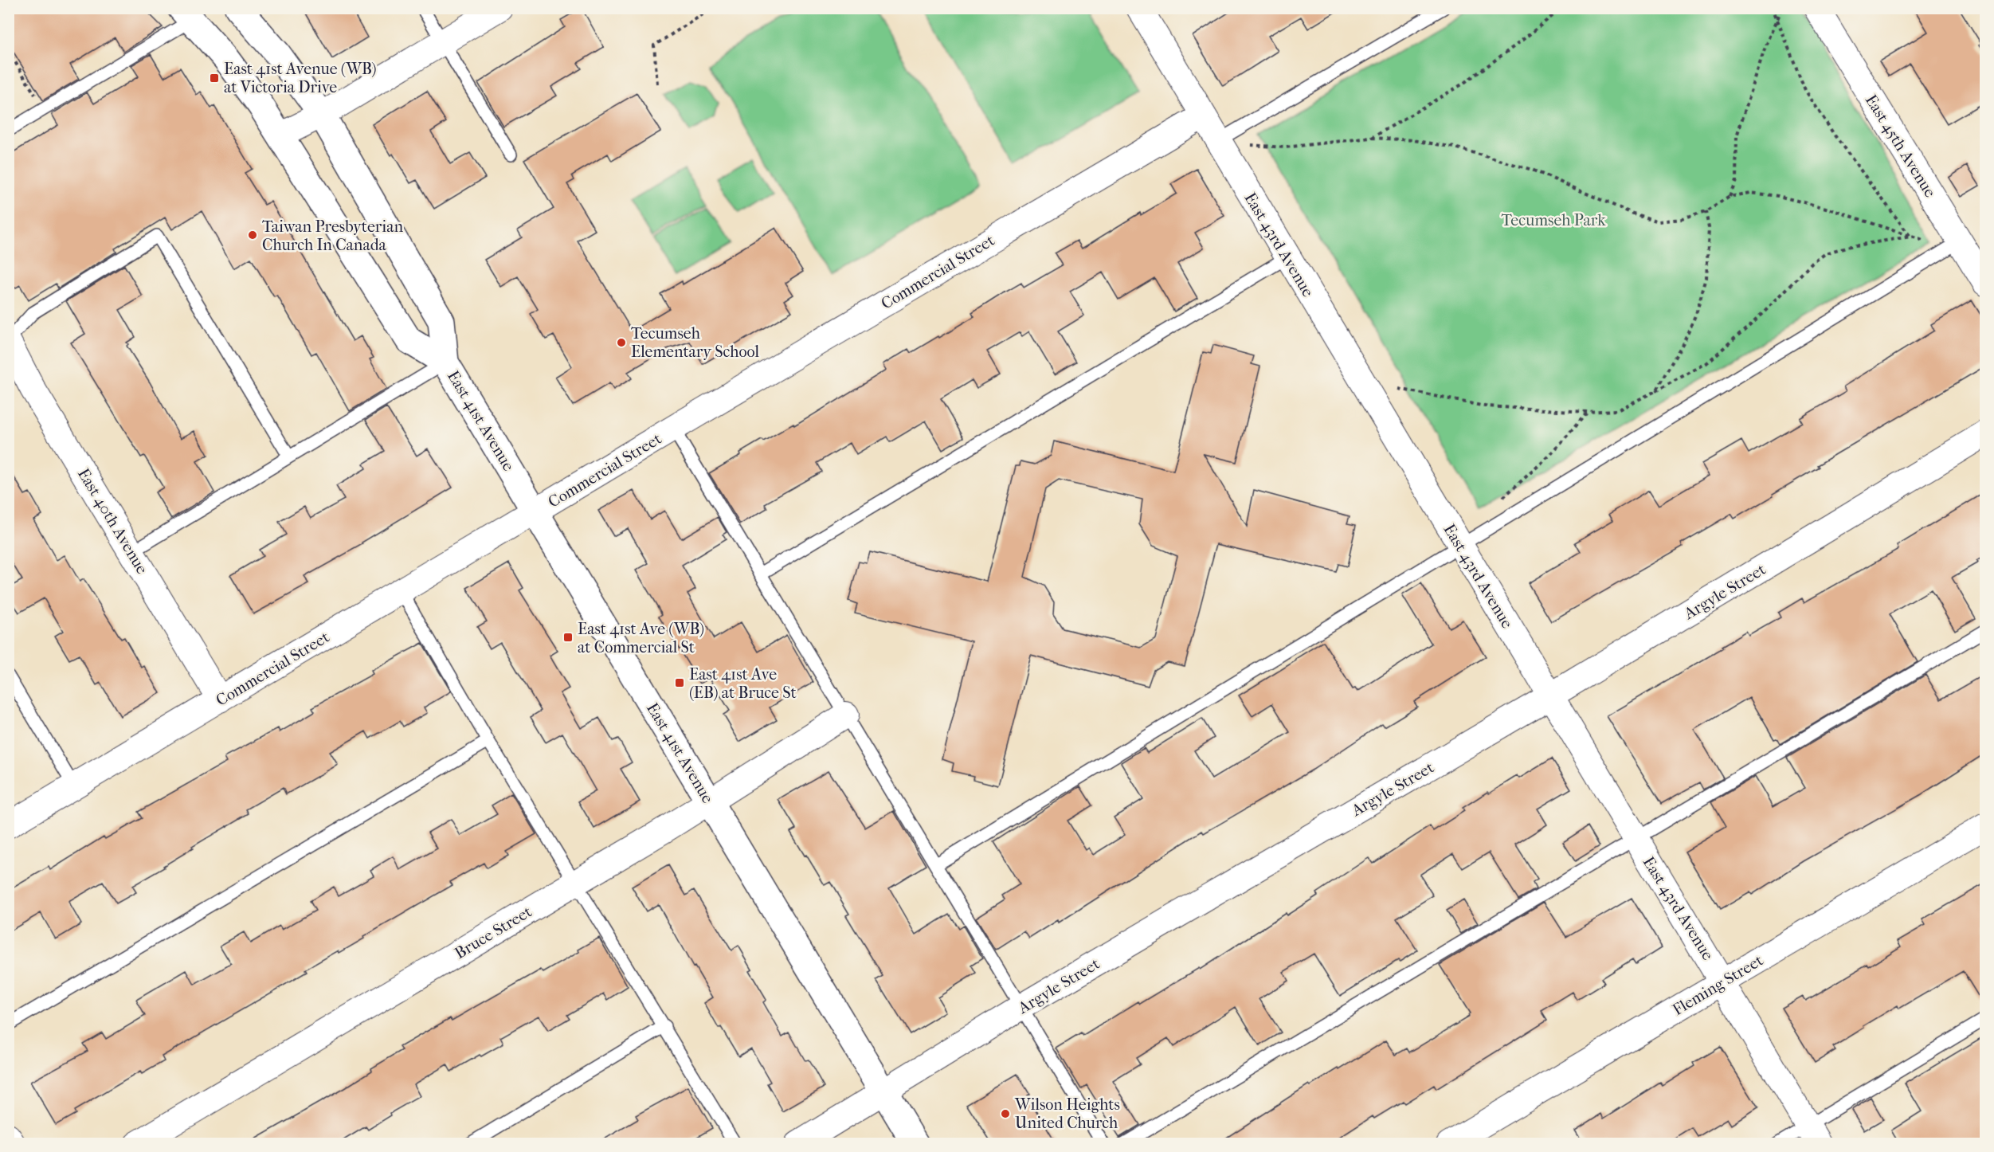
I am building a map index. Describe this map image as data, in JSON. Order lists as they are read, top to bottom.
{
  "streets": {
    "main road": ["East 41st Avenue"],
    "street": [
      "East 45th Avenue",
      "East 43rd Avenue",
      "Commercial Street",
      "East 40th Avenue",
      "Argyle Street",
      "Bruce Street",
      "Fleming Street"
    ]
  },
  "crossings": [
    ["East 43rd Avenue", "Commercial Street"],
    ["East 43rd Avenue", "Argyle Street"],
    ["East 43rd Avenue", "Fleming Street"],
    ["Commercial Street", "East 41st Avenue"],
    ["Commercial Street", "East 40th Avenue"],
    ["East 41st Avenue", "Argyle Street"],
    ["East 41st Avenue", "Bruce Street"]
  ],
  "parks": ["Tecumseh Park"],
  "places": {
    "transit": ["East 41st Avenue (WB) at Victoria Drive", "East 41st Ave (WB) at Commercial St", "East 41st Ave (EB) at Bruce St"],
    "other": ["Taiwan Presbyterian Church In Canada", "Tecumseh Elementary School", "Wilson Heights United Church"]
  }
}
